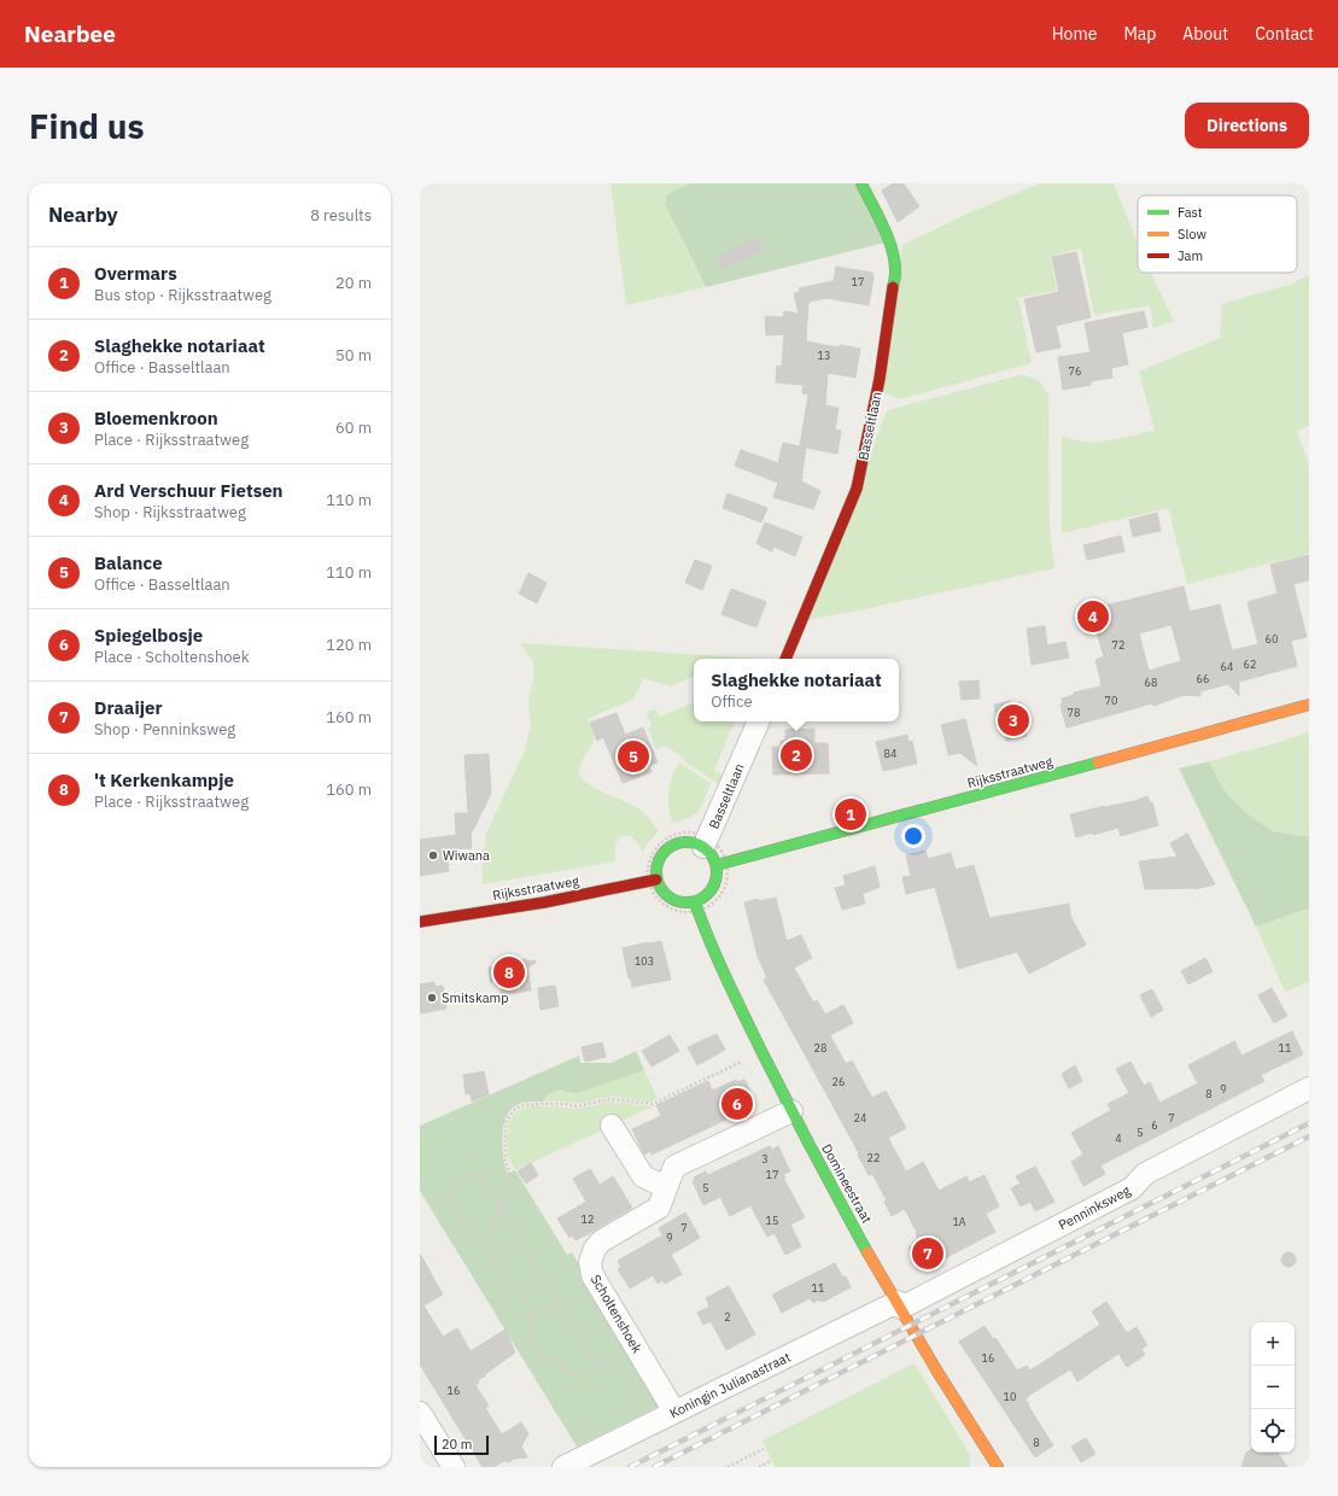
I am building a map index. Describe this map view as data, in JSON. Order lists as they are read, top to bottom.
{
  "streets": {
    "main road": ["Basseltlaan", "Rijksstraatweg", "Domineestraat"],
    "street": ["Penninksweg", "Scholtenshoek", "Koningin Julianastraat"]
  },
  "crossings": [
    ["Basseltlaan", "Rijksstraatweg"],
    ["Basseltlaan", "Domineestraat"],
    ["Rijksstraatweg", "Domineestraat"],
    ["Domineestraat", "Penninksweg"],
    ["Domineestraat", "Scholtenshoek"],
    ["Domineestraat", "Koningin Julianastraat"],
    ["Penninksweg", "Koningin Julianastraat"],
    ["Scholtenshoek", "Koningin Julianastraat"]
  ],
  "places": ["Wiwana", "Smitskamp"],
  "house_numbers": [
    "17",
    "13",
    "76",
    "60",
    "72",
    "62",
    "64",
    "66",
    "68",
    "70",
    "78",
    "84",
    "103",
    "28",
    "11",
    "26",
    "9",
    "8",
    "24",
    "7",
    "6",
    "5",
    "4",
    "22",
    "3",
    "17",
    "5",
    "12",
    "15",
    "1A",
    "7",
    "9",
    "11",
    "2",
    "16",
    "16",
    "10",
    "8"
  ],
  "legend": ["Fast", "Slow", "Jam"],
  "scale_bar": "20 m",
  "page": {
    "header": "Nearbee",
    "nav": [
      "Home",
      "Map",
      "About",
      "Contact"
    ],
    "buttons": "Directions",
    "title": "Find us",
    "heading": ["Nearby", "8 results"],
    "list": [
      {
        "mark": "1",
        "name": "Overmars",
        "note": "Bus stop · Rijksstraatweg",
        "value": "20 m"
      },
      {
        "mark": "2",
        "name": "Slaghekke notariaat",
        "note": "Office · Basseltlaan",
        "value": "50 m"
      },
      {
        "mark": "3",
        "name": "Bloemenkroon",
        "note": "Place · Rijksstraatweg",
        "value": "60 m"
      },
      {
        "mark": "4",
        "name": "Ard Verschuur Fietsen",
        "note": "Shop · Rijksstraatweg",
        "value": "110 m"
      },
      {
        "mark": "5",
        "name": "Balance",
        "note": "Office · Basseltlaan",
        "value": "110 m"
      },
      {
        "mark": "6",
        "name": "Spiegelbosje",
        "note": "Place · Scholtenshoek",
        "value": "120 m"
      },
      {
        "mark": "7",
        "name": "Draaijer",
        "note": "Shop · Penninksweg",
        "value": "160 m"
      },
      {
        "mark": "8",
        "name": "'t Kerkenkampje",
        "note": "Place · Rijksstraatweg",
        "value": "160 m"
      }
    ],
    "pins": [
      "4",
      "3",
      "2",
      "5",
      "1",
      "8",
      "6",
      "7"
    ],
    "popup": ["Slaghekke notariaat", "Office"],
    "map_buttons": ["+", "−"],
    "scale": "20 m"
  }
}
